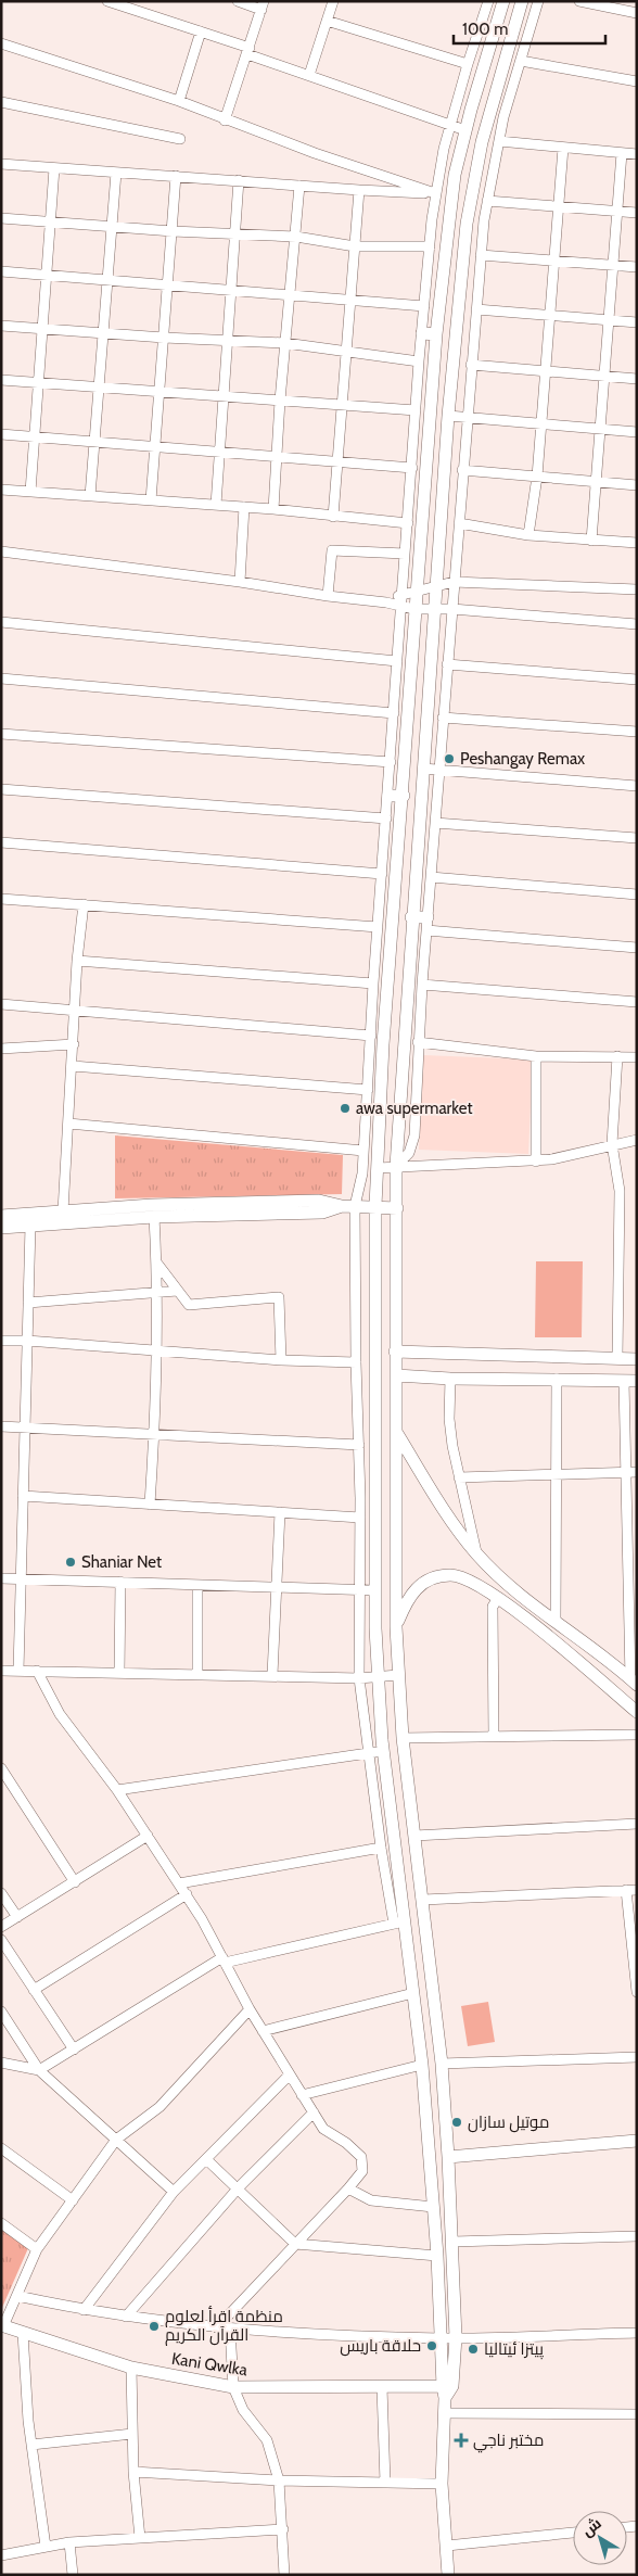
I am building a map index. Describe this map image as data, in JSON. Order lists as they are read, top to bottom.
{
  "streets": {
    "main road": ["Kani Qwlka"]
  },
  "places": {
    "other": [
      "Peshangay Remax",
      "awa supermarket",
      "Shaniar Net",
      "موتيل سازان",
      "منظمة اقرأ لعلوم القرآن الكريم",
      "حلاقة باریس",
      "پیتزا ئیتالیا"
    ],
    "health": ["مختبر ناجي"]
  },
  "scale_bar": "100 m",
  "north": "top left"
}
